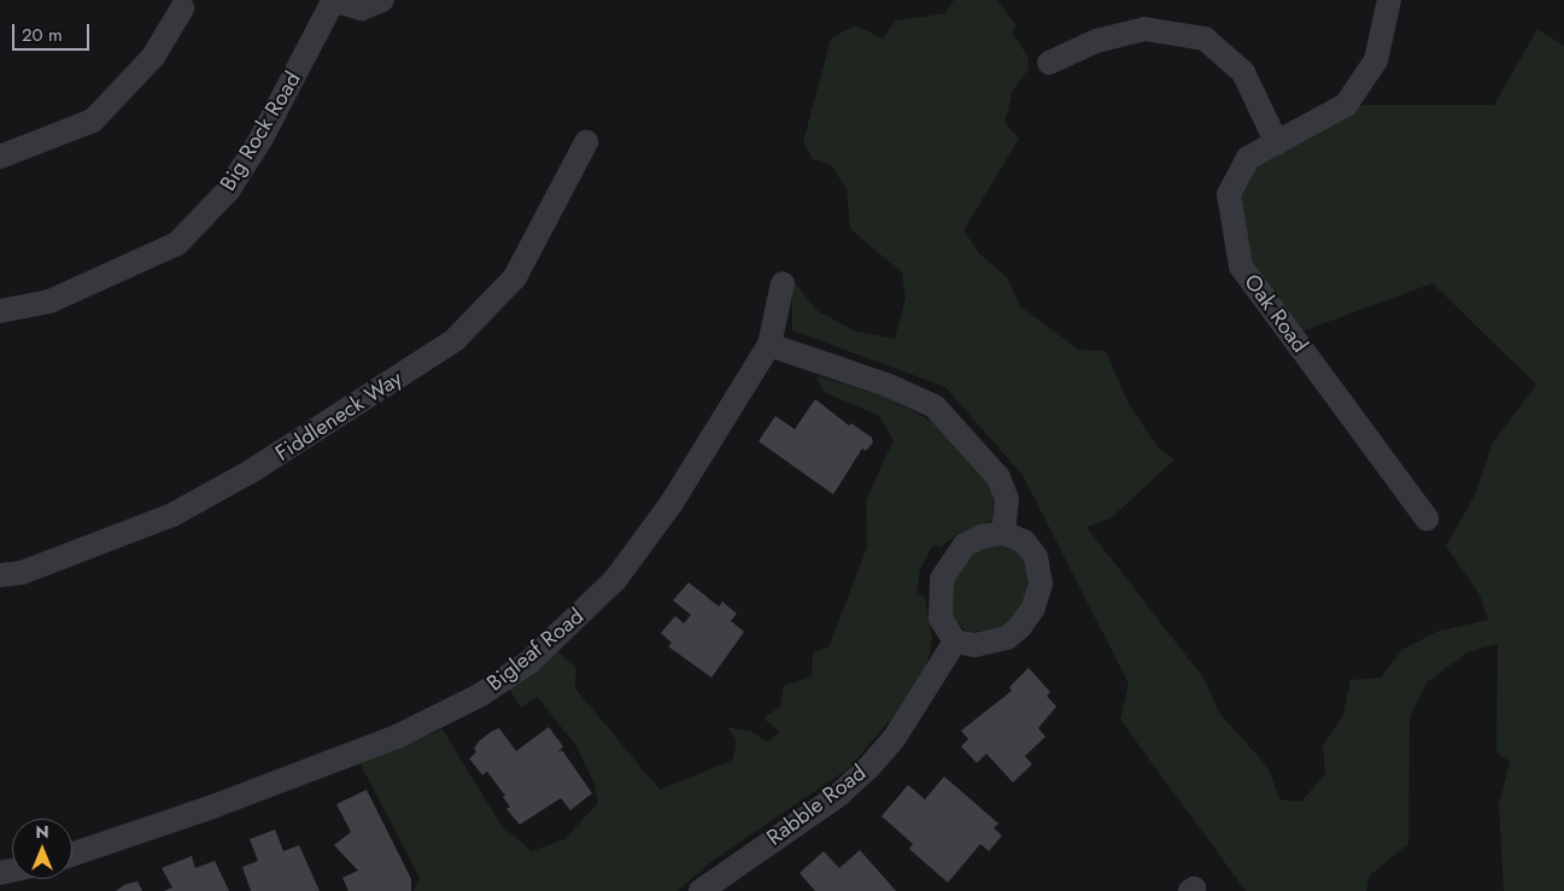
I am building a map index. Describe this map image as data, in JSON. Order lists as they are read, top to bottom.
{
  "streets": {
    "street": [
      "Big Rock Road",
      "Oak Road",
      "Fiddleneck Way",
      "Bigleaf Road",
      "Rabble Road"
    ]
  },
  "scale_bar": "20 m",
  "north": "top"
}
